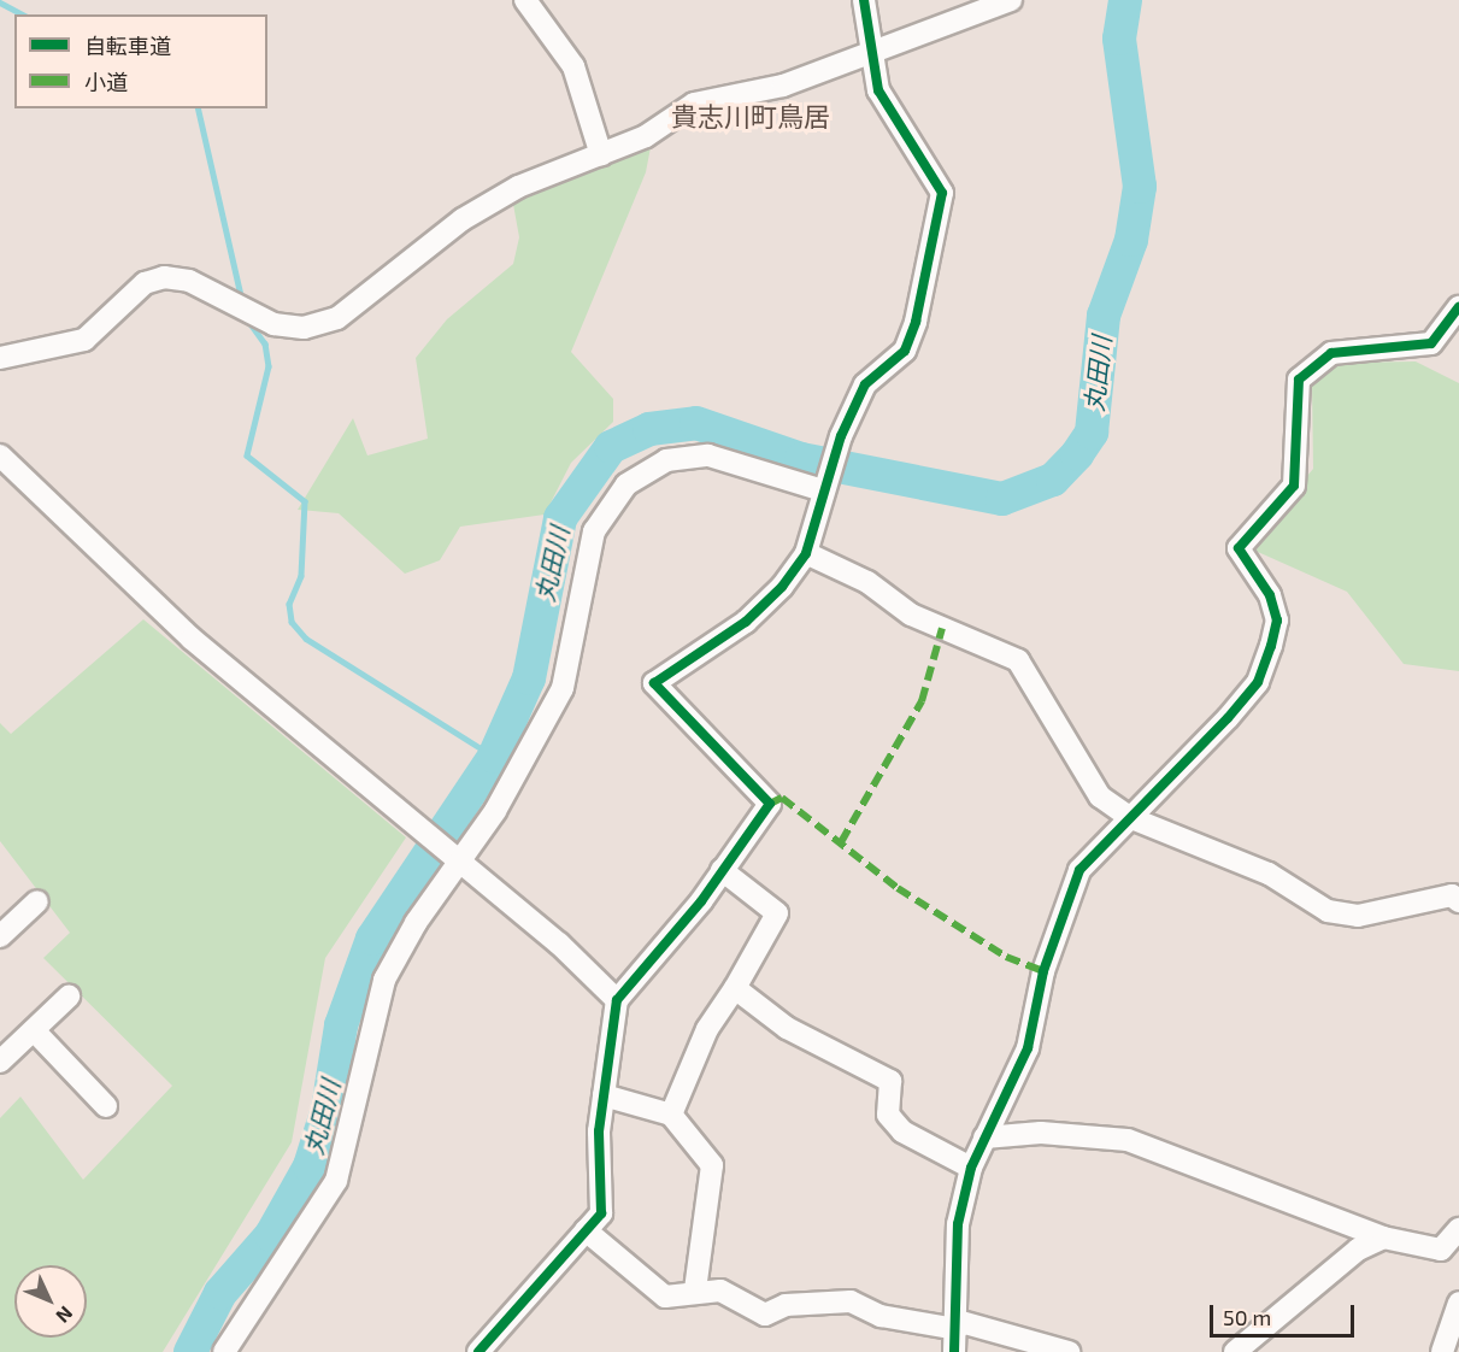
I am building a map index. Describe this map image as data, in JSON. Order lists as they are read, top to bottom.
{
  "districts": ["貴志川町鳥居"],
  "water": ["丸田川"],
  "legend": ["自転車道", "小道"],
  "scale_bar": "50 m",
  "north": "bottom right"
}
